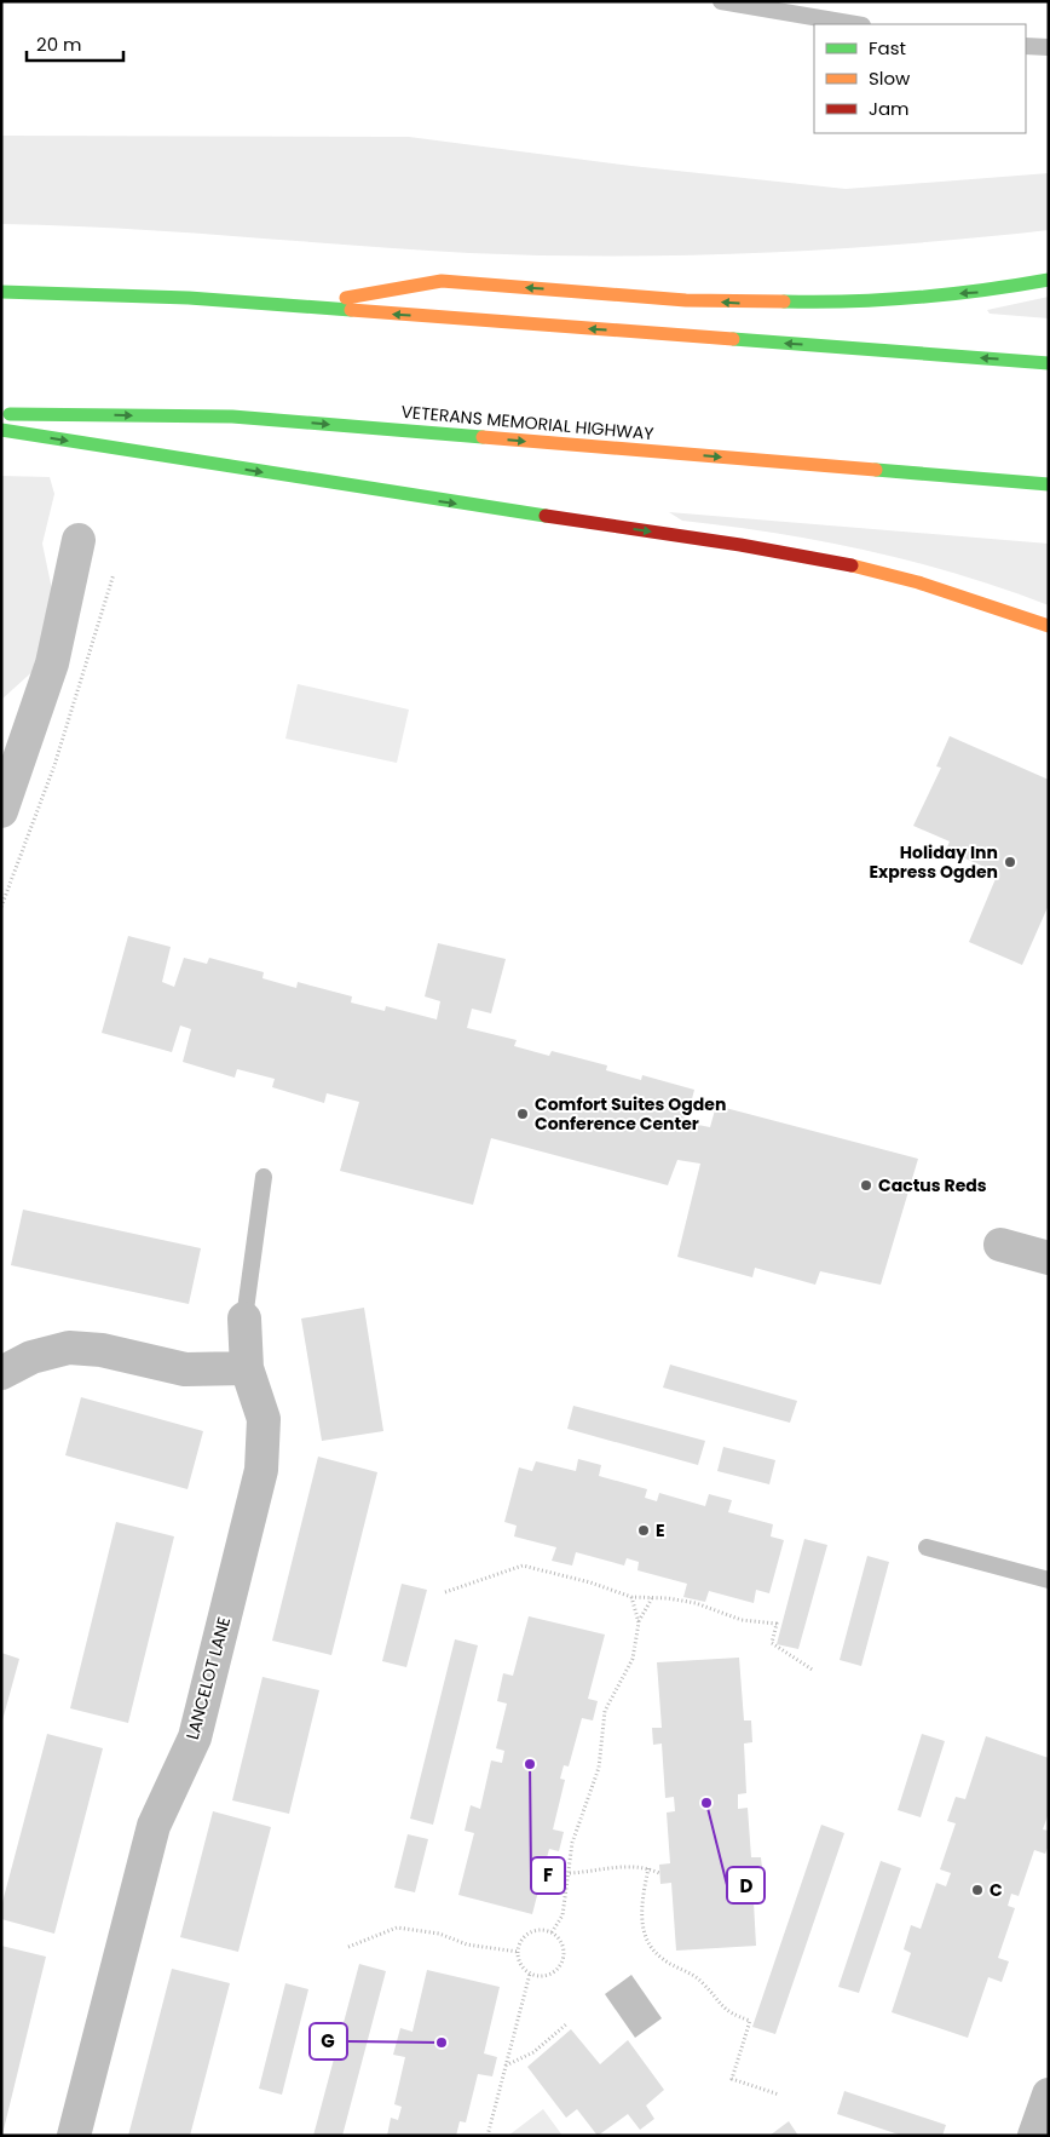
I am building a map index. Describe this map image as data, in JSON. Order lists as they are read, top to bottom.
{
  "streets": {
    "highway": ["VETERANS MEMORIAL HIGHWAY"],
    "street": ["LANCELOT LANE"]
  },
  "places": [
    "Holiday Inn Express Ogden",
    "Comfort Suites Ogden Conference Center",
    "Cactus Reds",
    "E",
    "F",
    "D",
    "C",
    "G"
  ],
  "legend": ["Fast", "Slow", "Jam"],
  "scale_bar": "20 m"
}
